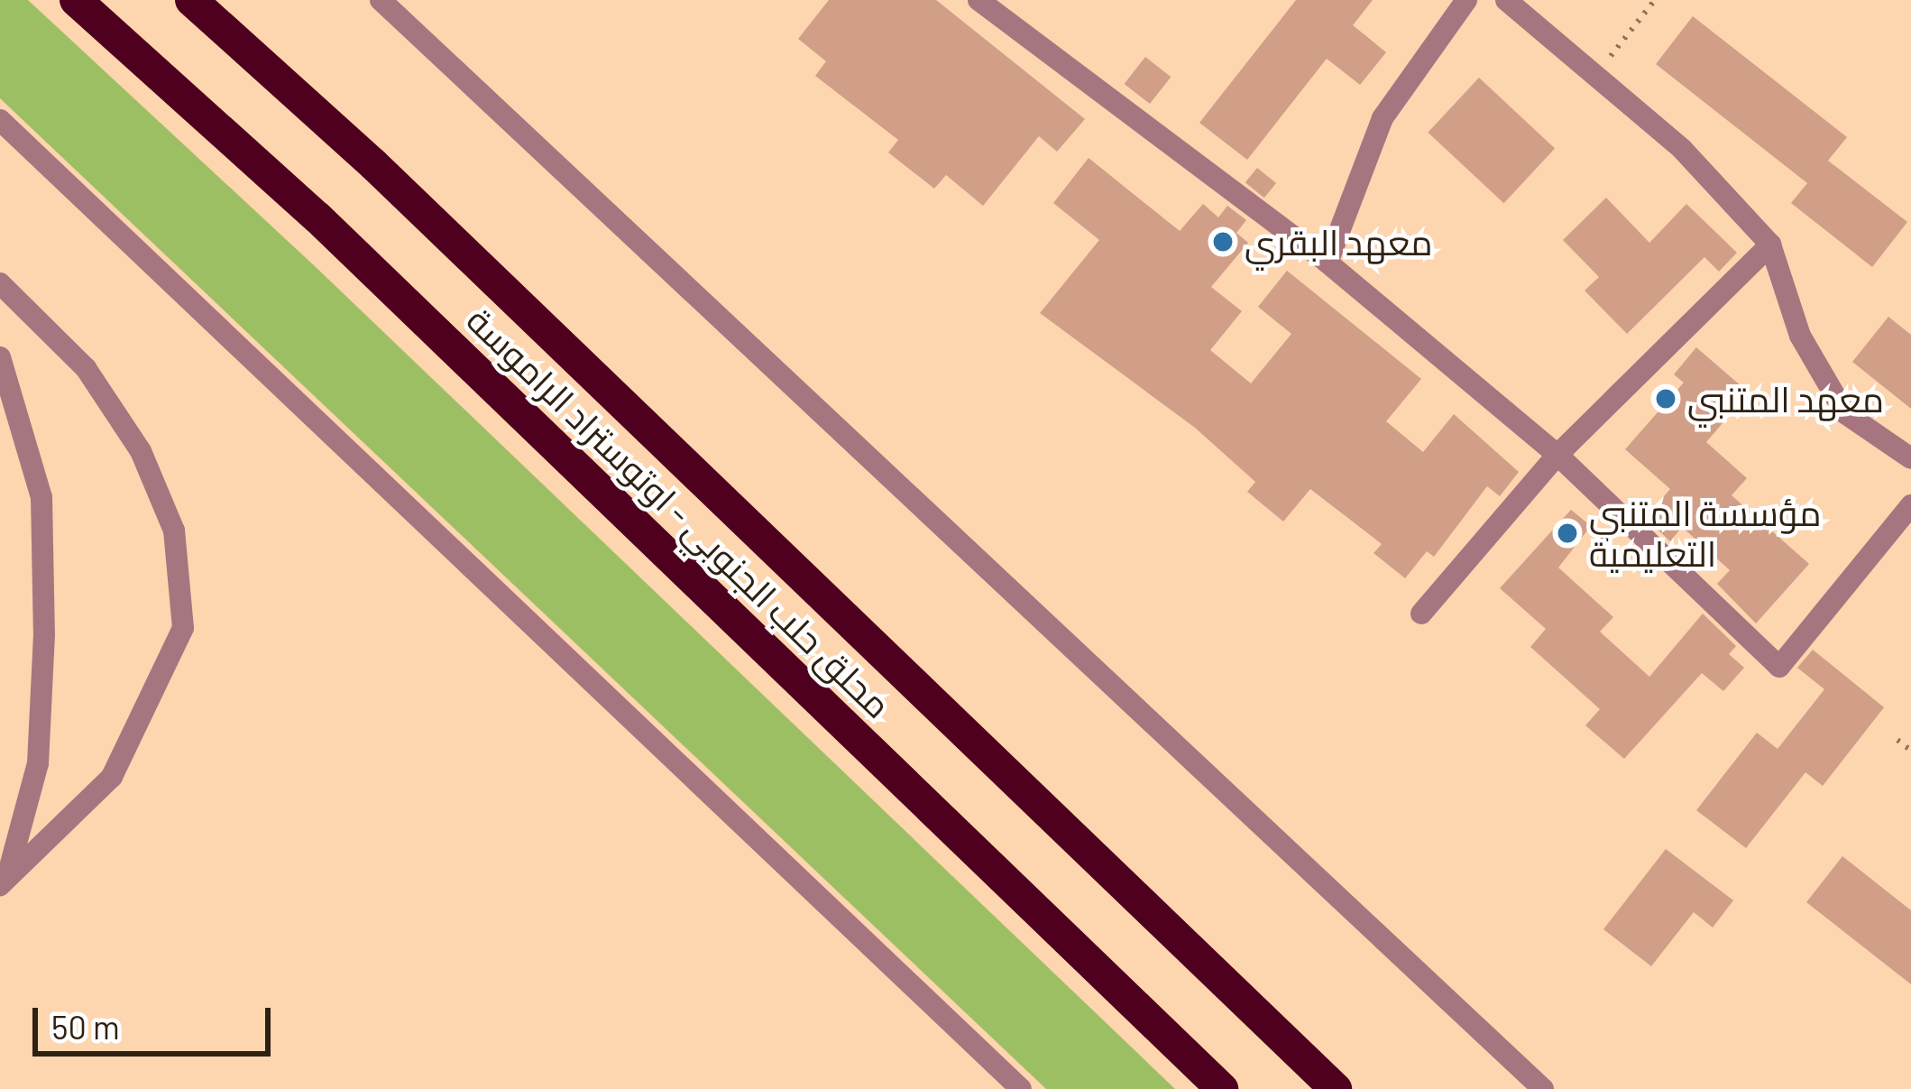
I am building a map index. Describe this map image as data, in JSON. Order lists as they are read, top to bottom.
{
  "streets": {
    "highway": ["محلق حلب الجنوبي - اوتوستراد الراموسة"]
  },
  "places": ["معهد البقري", "معهد المتنبي", "مؤسسة المتنبي التعليمية"],
  "scale_bar": "50 m"
}
